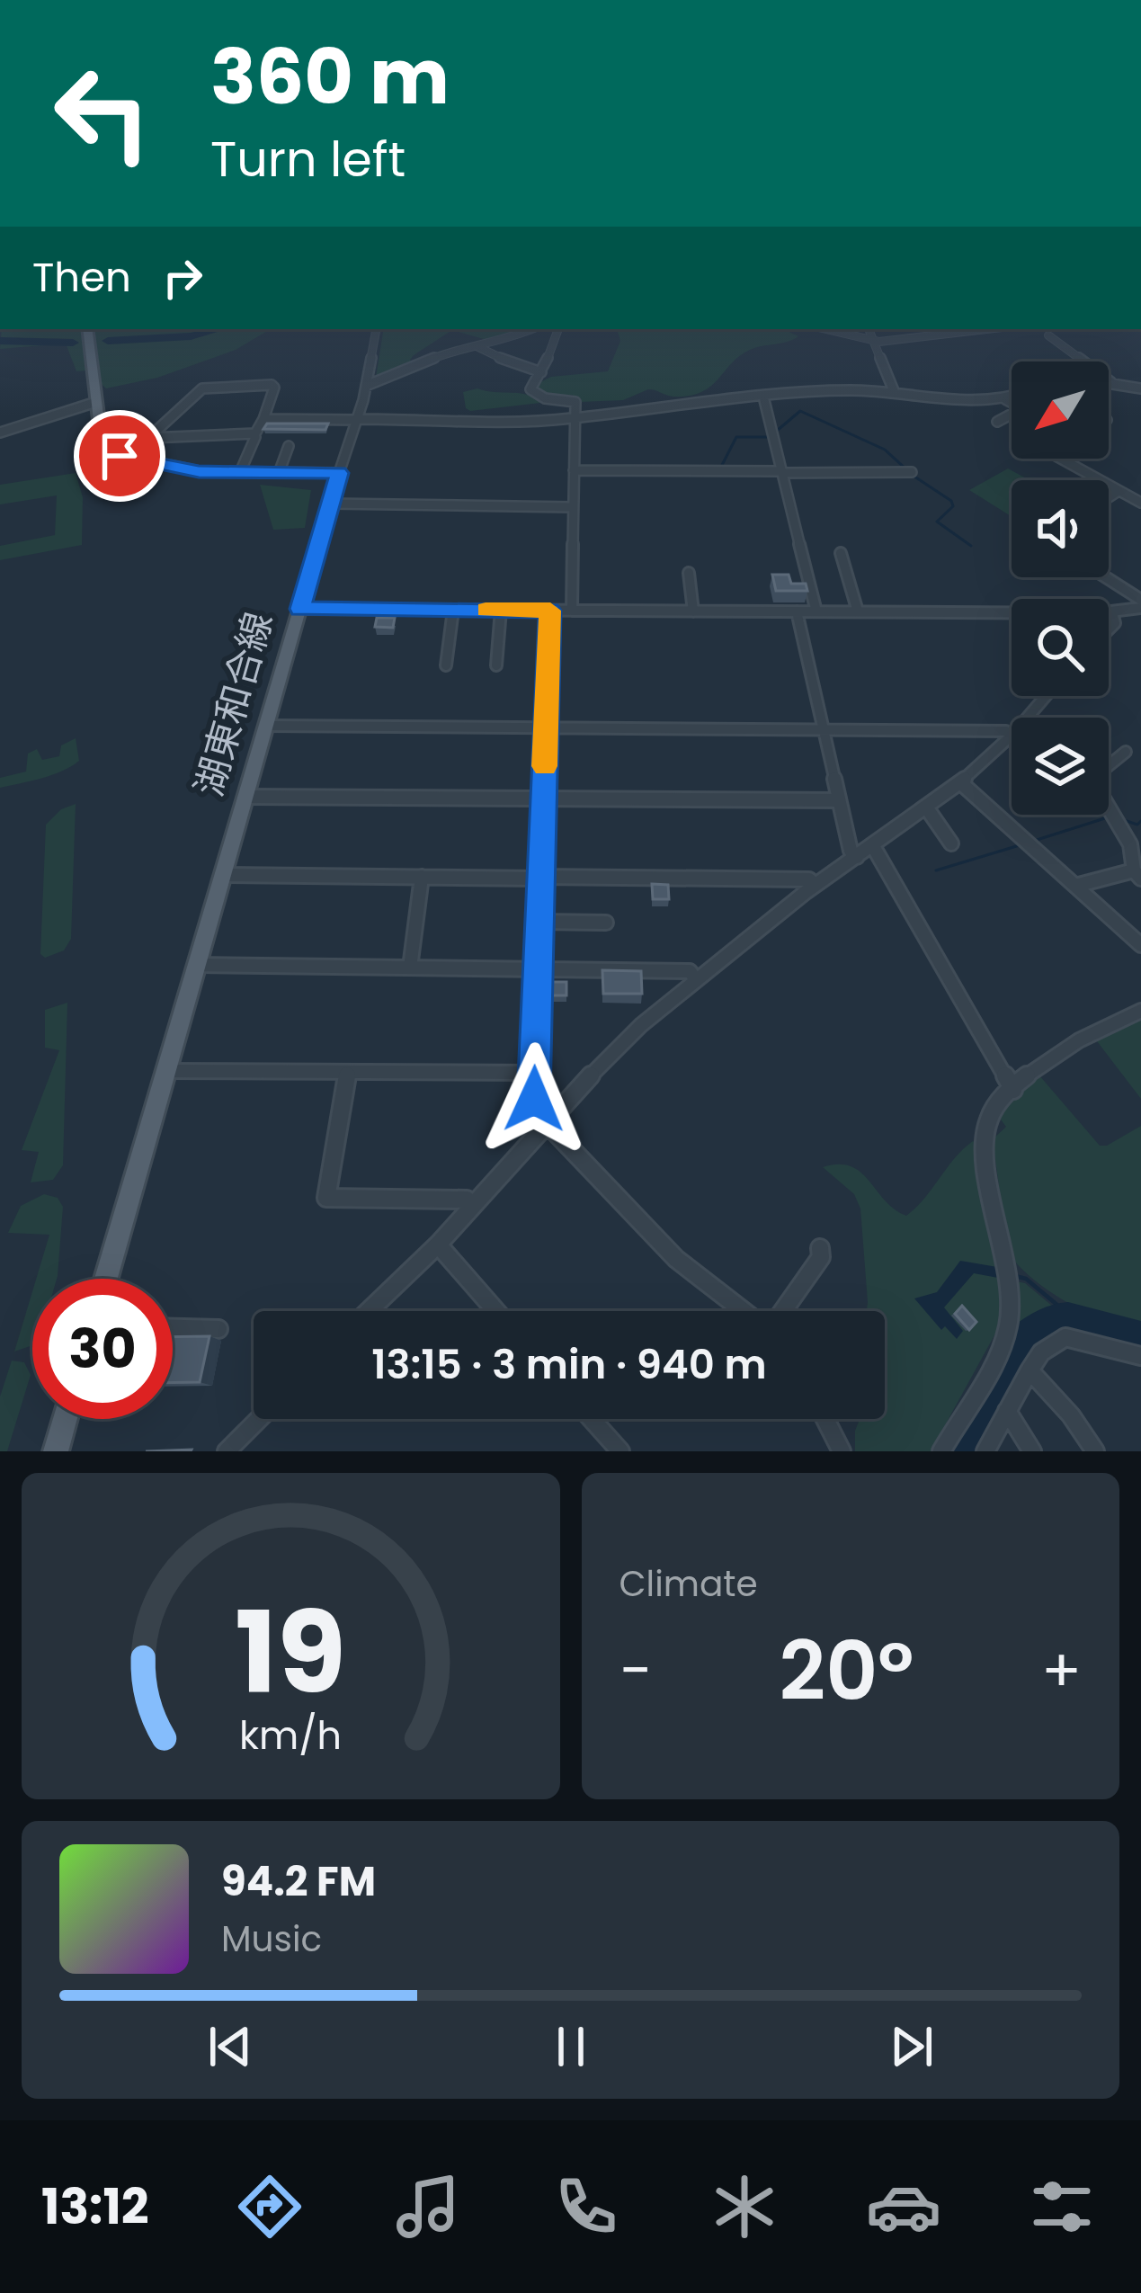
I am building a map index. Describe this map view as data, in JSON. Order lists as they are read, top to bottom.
{
  "streets": {
    "main road": ["湖東和合線"]
  },
  "north": "bottom left",
  "page": {
    "turn": ["360 m", "Turn left"],
    "then": "Then",
    "limit": "30",
    "trip": "13:15 · 3 min · 940 m",
    "tile": "Climate",
    "heat": ["−", "20°", "+"],
    "song": ["94.2 FM", "Music"],
    "tabs": "13:12",
    "gauge": ["19", "km/h"]
  }
}
